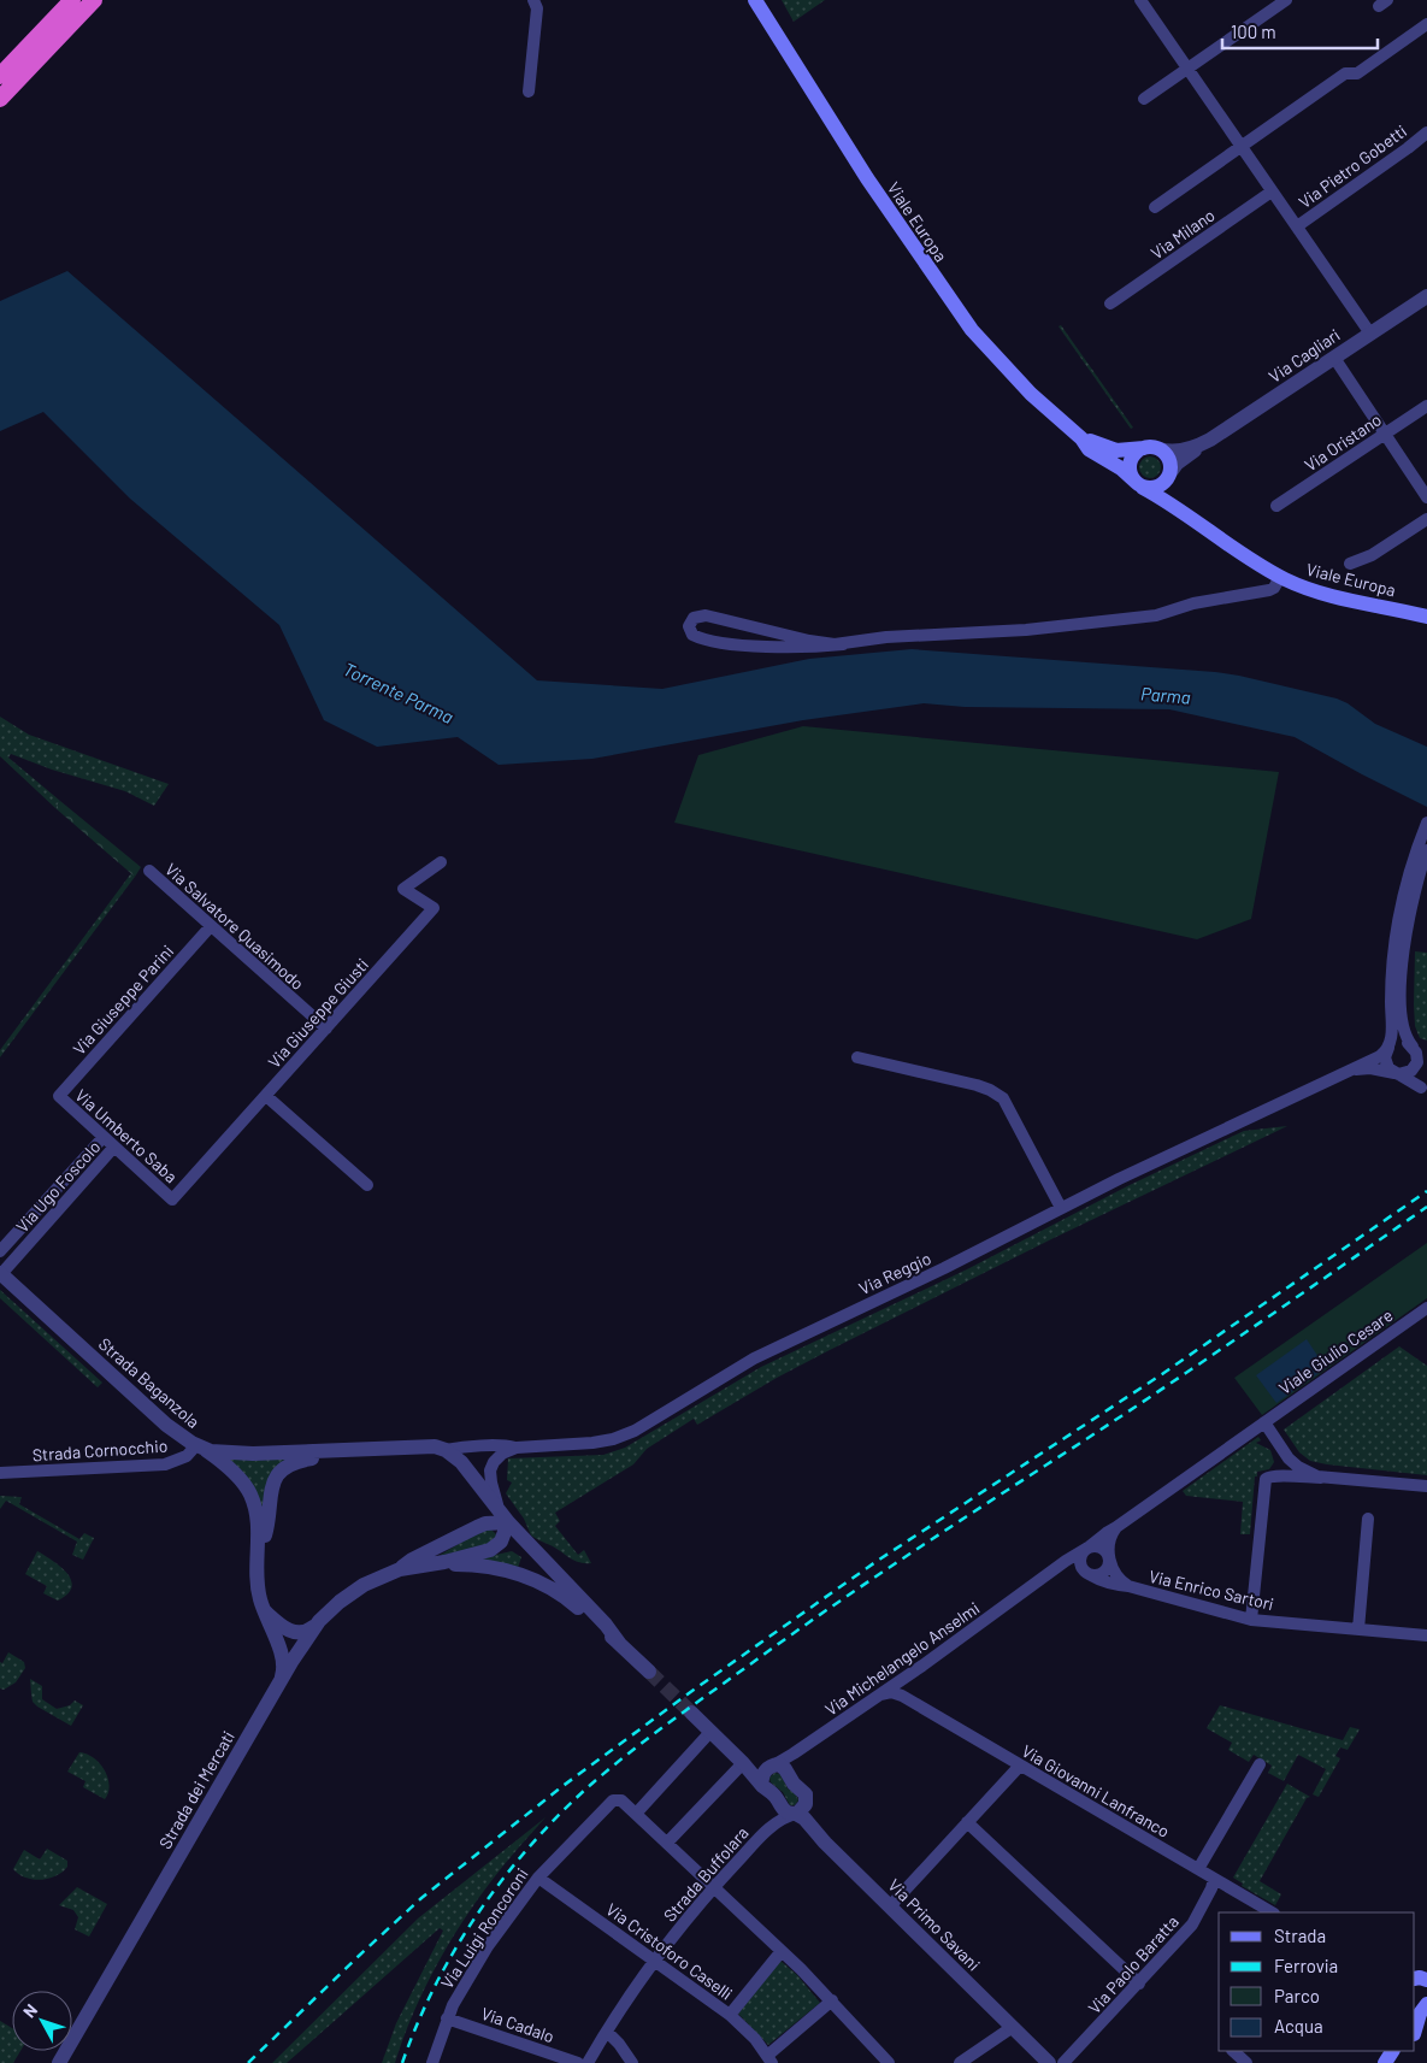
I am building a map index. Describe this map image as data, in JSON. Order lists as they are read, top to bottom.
{
  "streets": {
    "main road": ["Viale Europa"],
    "street": [
      "Via Pietro Gobetti",
      "Via Milano",
      "Via Cagliari",
      "Via Oristano",
      "Via Salvatore Quasimodo",
      "Via Giuseppe Parini",
      "Via Giuseppe Giusti",
      "Via Umberto Saba",
      "Via Ugo Foscolo",
      "Via Reggio",
      "Viale Giulio Cesare",
      "Strada Baganzola",
      "Strada Cornocchio",
      "Via Enrico Sartori",
      "Via Michelangelo Anselmi",
      "Strada dei Mercati",
      "Via Giovanni Lanfranco",
      "Strada Buffolara",
      "Via Primo Savani",
      "Via Luigi Roncoroni",
      "Via Cristoforo Caselli",
      "Via Paolo Baratta",
      "Via Cadalo"
    ]
  },
  "crossings": [
    ["Viale Europa", "Via Cagliari"],
    ["Via Salvatore Quasimodo", "Via Giuseppe Parini"],
    ["Via Salvatore Quasimodo", "Via Giuseppe Giusti"],
    ["Via Giuseppe Parini", "Via Umberto Saba"],
    ["Via Giuseppe Giusti", "Via Umberto Saba"],
    ["Via Umberto Saba", "Via Ugo Foscolo"],
    ["Via Ugo Foscolo", "Strada Baganzola"],
    ["Via Reggio", "Strada Baganzola"],
    ["Viale Giulio Cesare", "Via Michelangelo Anselmi"],
    ["Strada Baganzola", "Strada Cornocchio"],
    ["Via Enrico Sartori", "Via Michelangelo Anselmi"],
    ["Via Giovanni Lanfranco", "Via Paolo Baratta"],
    ["Strada Buffolara", "Via Primo Savani"],
    ["Strada Buffolara", "Via Cristoforo Caselli"],
    ["Via Luigi Roncoroni", "Via Cristoforo Caselli"],
    ["Via Luigi Roncoroni", "Via Cadalo"]
  ],
  "water": ["Torrente Parma", "Parma"],
  "legend": [
    "Strada",
    "Ferrovia",
    "Parco",
    "Acqua"
  ],
  "scale_bar": "100 m",
  "north": "top left"
}
